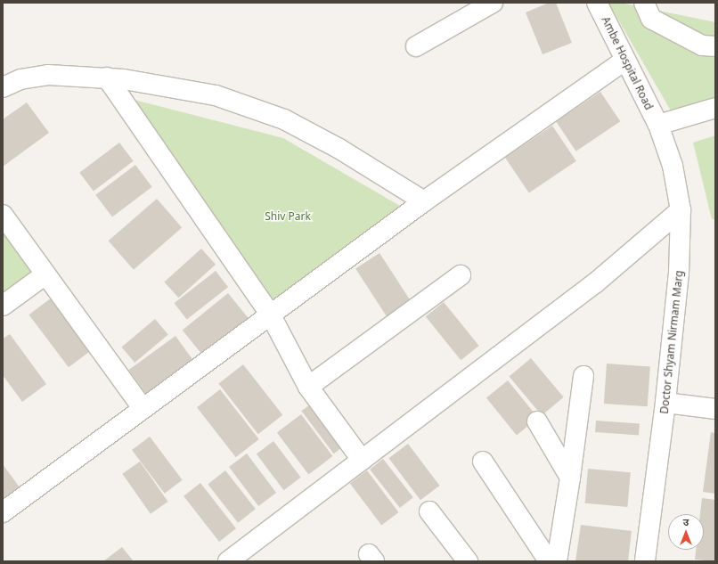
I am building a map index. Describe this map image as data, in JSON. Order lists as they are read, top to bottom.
{
  "streets": {
    "street": ["Ambe Hospital Road", "Doctor Shyam Nirmam Marg"]
  },
  "crossings": [
    ["Ambe Hospital Road", "Doctor Shyam Nirmam Marg"]
  ],
  "parks": ["Shiv Park"],
  "north": "top"
}
